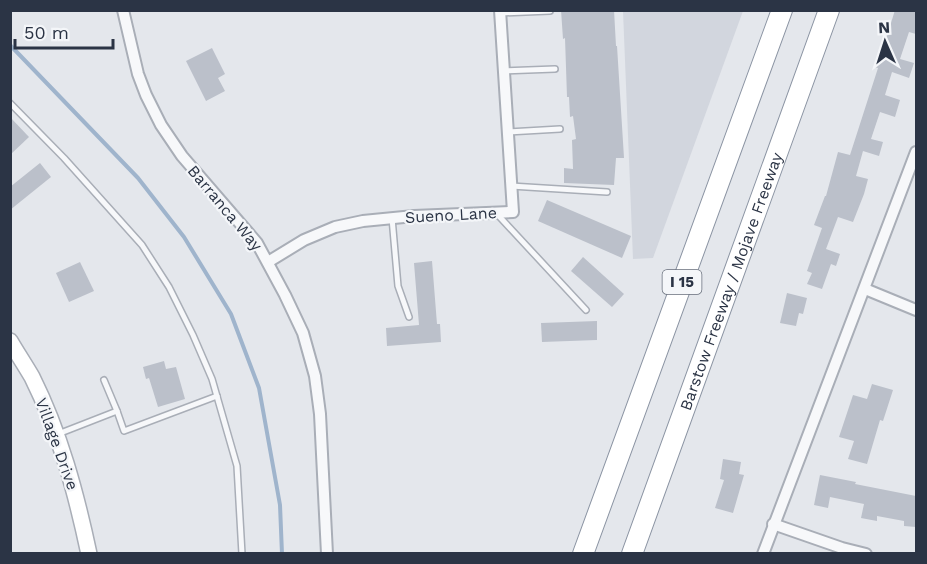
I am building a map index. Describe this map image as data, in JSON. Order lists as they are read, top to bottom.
{
  "streets": {
    "highway": ["I 15", "Barstow Freeway / Mojave Freeway"],
    "main road": ["Village Drive"],
    "street": ["Barranca Way", "Sueno Lane"]
  },
  "crossings": [
    ["Barranca Way", "Sueno Lane"]
  ],
  "scale_bar": "50 m",
  "north": "top"
}
